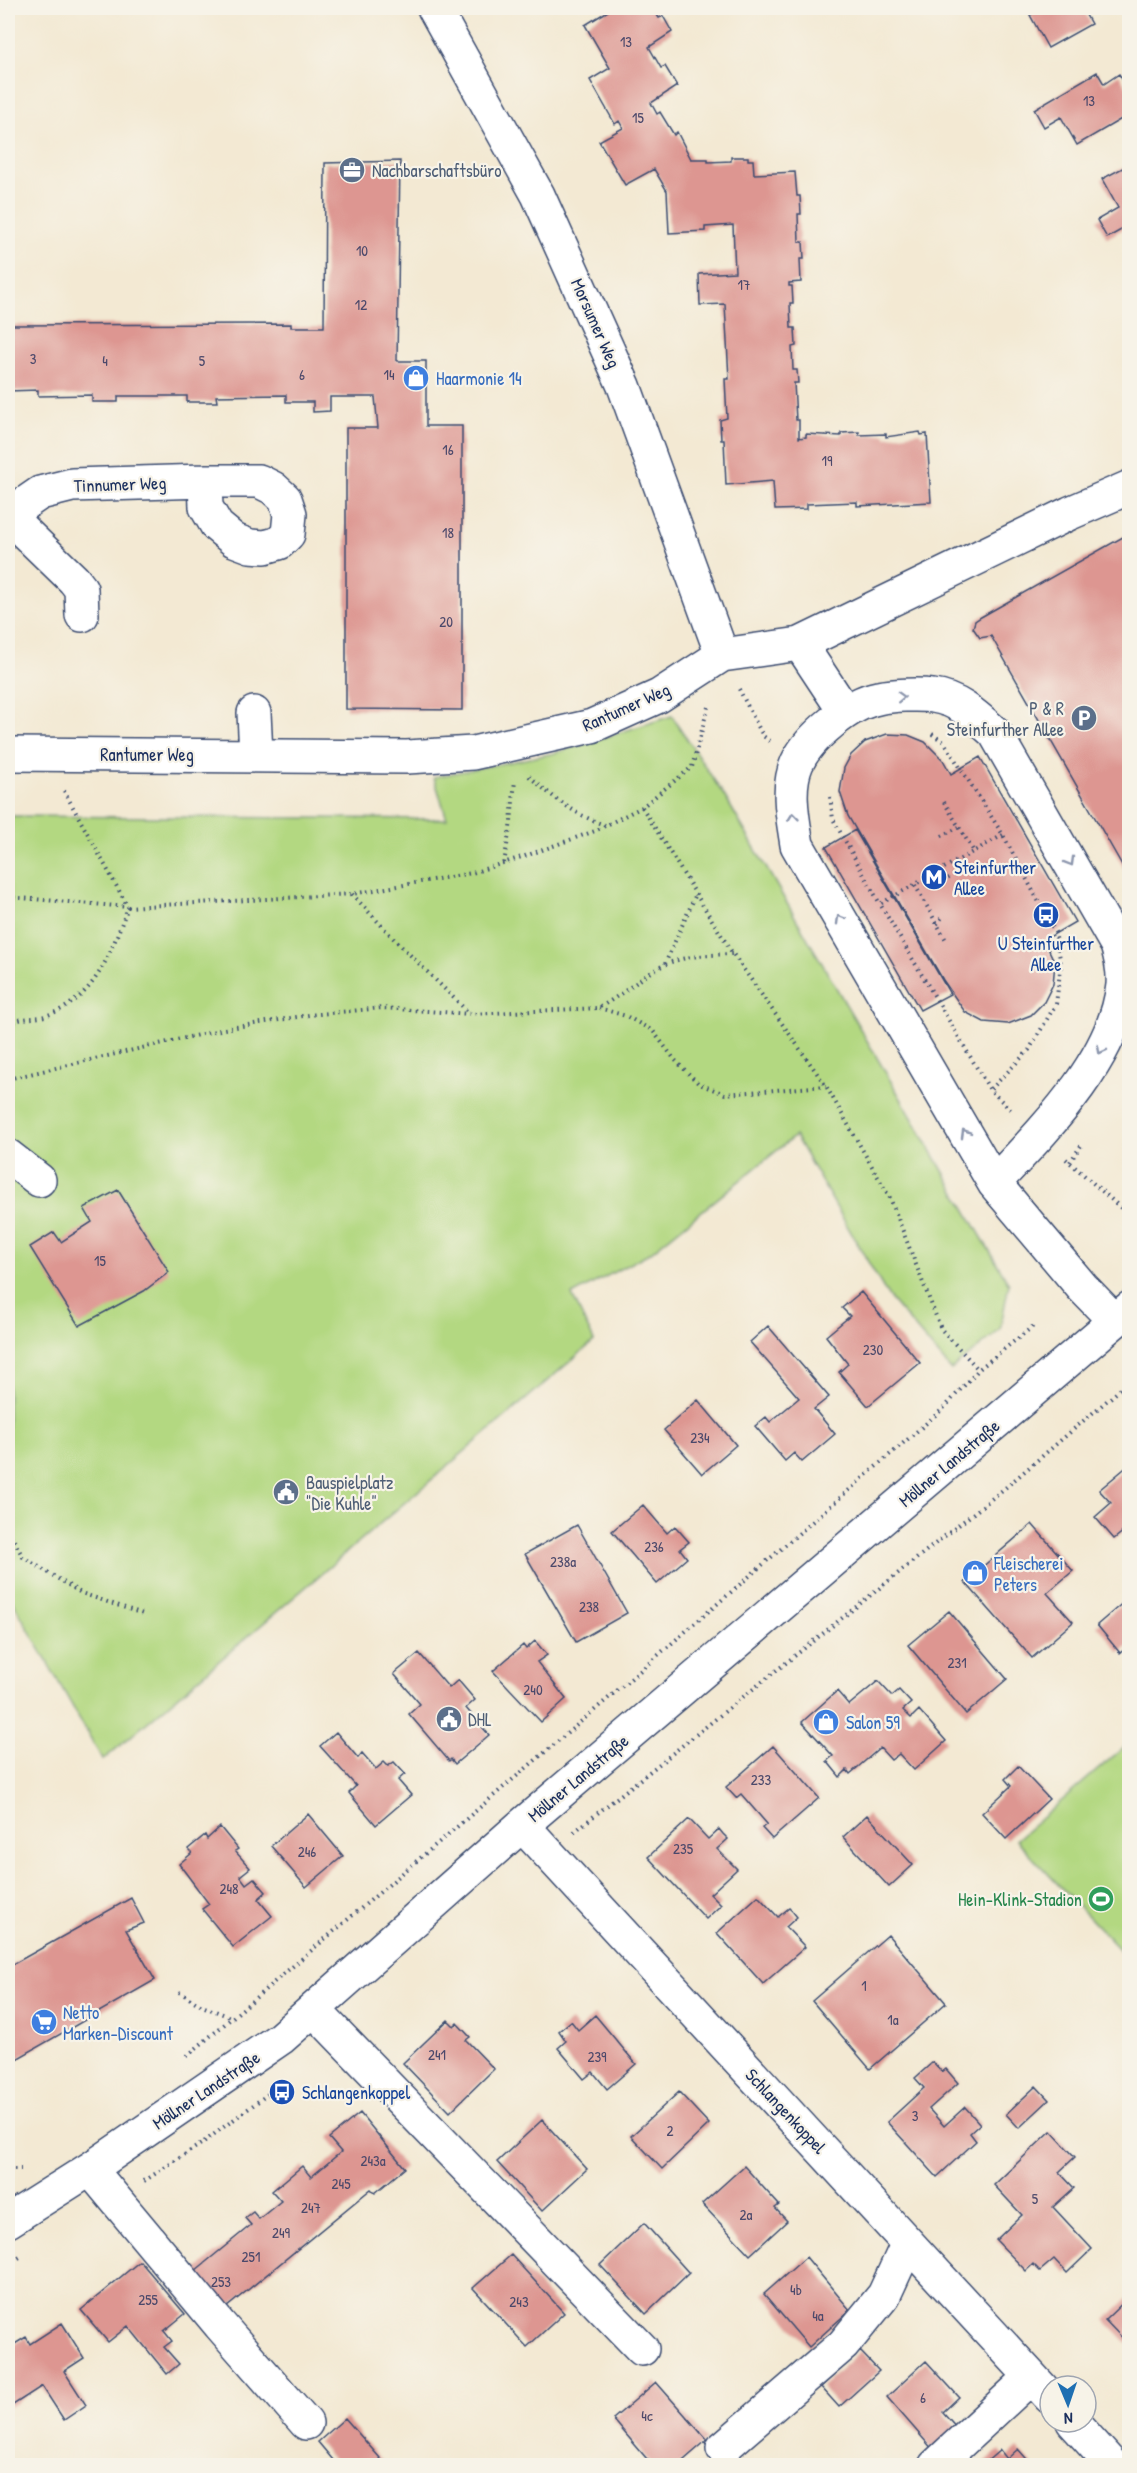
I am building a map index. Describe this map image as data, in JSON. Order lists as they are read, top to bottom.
{
  "streets": {
    "street": [
      "Morsumer Weg",
      "Tinnumer Weg",
      "Rantumer Weg",
      "Möllner Landstraße",
      "Schlangenkoppel"
    ]
  },
  "crossings": [
    ["Morsumer Weg", "Rantumer Weg"],
    ["Möllner Landstraße", "Schlangenkoppel"]
  ],
  "places": {
    "office": ["Nachbarschaftsbüro"],
    "shop": ["Haarmonie 14", "Fleischerei Peters", "Salon 59"],
    "parking": ["P & R Steinfurther Allee"],
    "metro station": ["Steinfurther Allee"],
    "bus stop": ["U Steinfurther Allee", "Schlangenkoppel"],
    "public building": ["Bauspielplatz \"Die Kuhle\"", "DHL"],
    "sports": ["Hein-Klink-Stadion"],
    "supermarket": ["Netto Marken-Discount"]
  },
  "house_numbers": [
    "13",
    "13",
    "15",
    "10",
    "17",
    "12",
    "3",
    "4",
    "5",
    "6",
    "14",
    "16",
    "19",
    "18",
    "20",
    "15",
    "230",
    "234",
    "236",
    "238a",
    "238",
    "231",
    "240",
    "233",
    "235",
    "246",
    "248",
    "1",
    "1a",
    "241",
    "239",
    "3",
    "2",
    "243a",
    "245",
    "5",
    "247",
    "2a",
    "249",
    "251",
    "253",
    "4b",
    "255",
    "243",
    "4a",
    "6",
    "4c"
  ],
  "north": "bottom"
}
